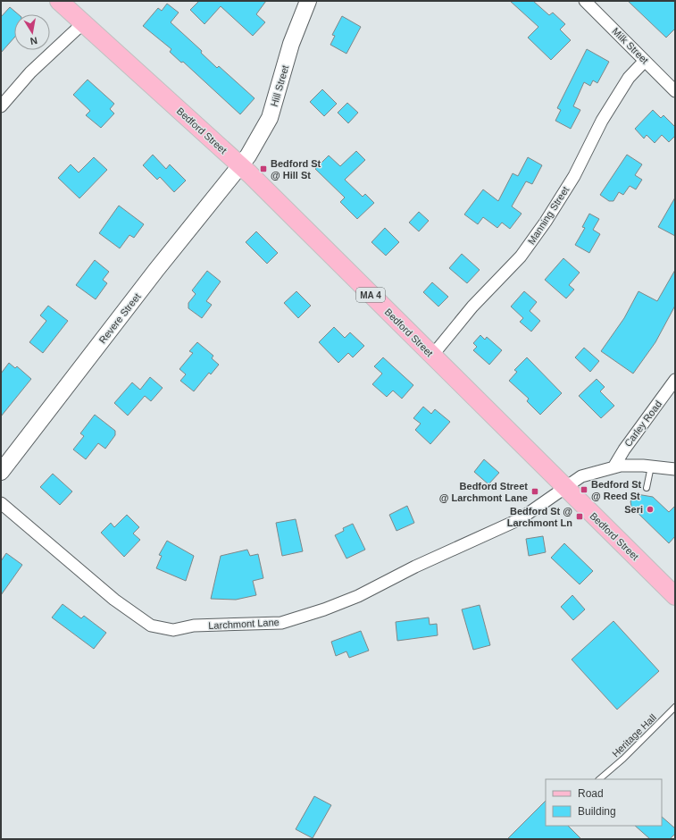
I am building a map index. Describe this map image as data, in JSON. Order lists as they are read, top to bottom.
{
  "streets": {
    "main road": ["Bedford Street", "MA 4"],
    "street": [
      "Milk Street",
      "Hill Street",
      "Manning Street",
      "Revere Street",
      "Carley Road",
      "Larchmont Lane"
    ],
    "lane": ["Heritage Hall"]
  },
  "crossings": [
    ["Milk Street", "Manning Street"],
    ["Hill Street", "Bedford Street"],
    ["Hill Street", "Revere Street"],
    ["Bedford Street", "Manning Street"],
    ["Bedford Street", "Revere Street"],
    ["Bedford Street", "Larchmont Lane"],
    ["Carley Road", "Larchmont Lane"]
  ],
  "places": {
    "transit": [
      "Bedford St @ Hill St",
      "Bedford St @ Reed St",
      "Bedford Street @ Larchmont Lane",
      "Bedford St @ Larchmont Ln"
    ],
    "other": ["Seri"]
  },
  "legend": ["Road", "Building"],
  "north": "bottom"
}
